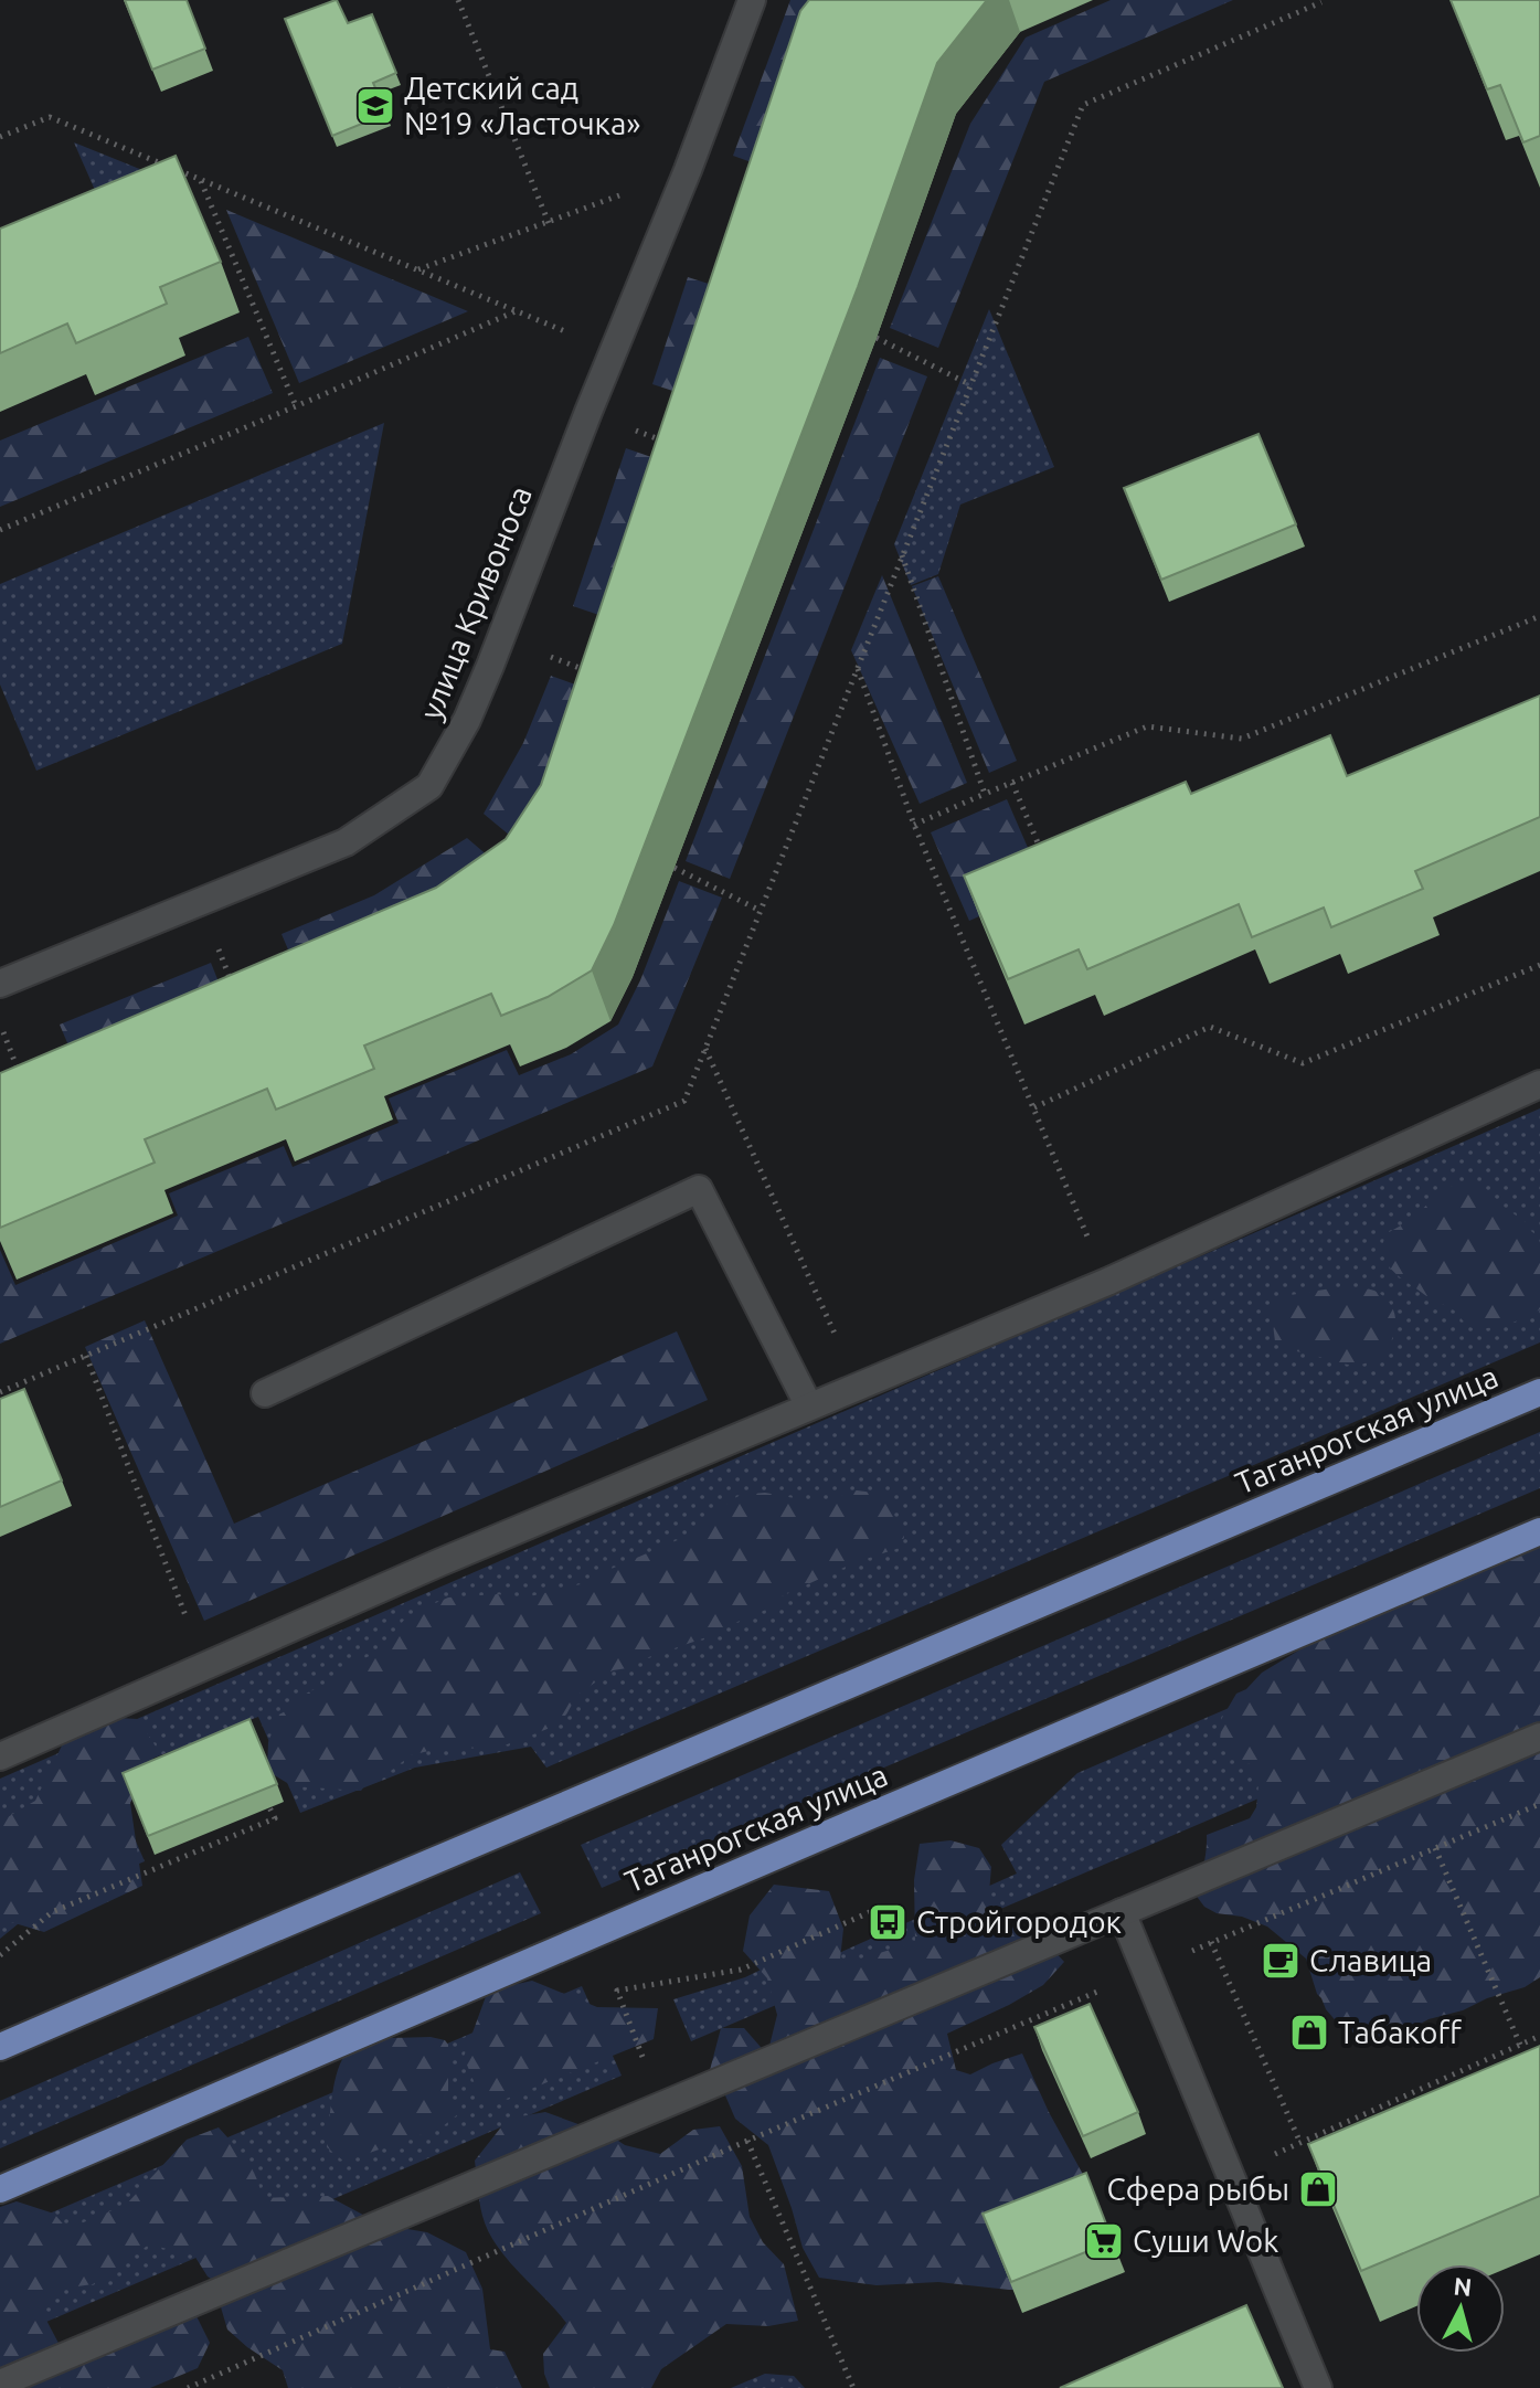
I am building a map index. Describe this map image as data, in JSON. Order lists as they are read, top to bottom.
{
  "streets": {
    "main road": ["Таганрогская улица"],
    "street": ["улица Кривоноса"]
  },
  "places": {
    "school or university": ["Детский сад №19 «Ласточка»"],
    "bus stop": ["Стройгородок"],
    "cafe": ["Славица"],
    "shop": ["Табакoff", "Сфера рыбы"],
    "supermarket": ["Суши Wok"]
  },
  "north": "top"
}
